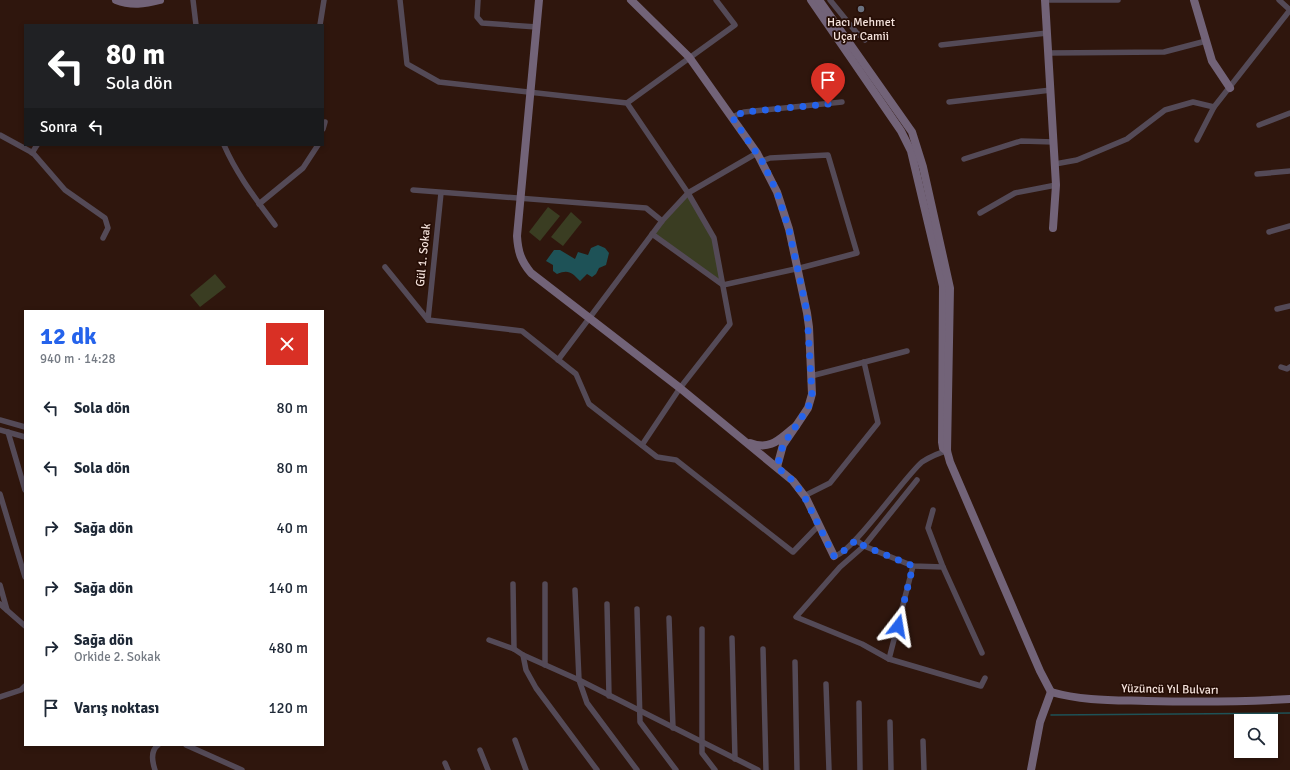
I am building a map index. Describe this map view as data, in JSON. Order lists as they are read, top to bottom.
{
  "streets": {
    "street": ["Gül 1. Sokak", "Yüzüncü Yıl Bulvarı"]
  },
  "places": ["Hacı Mehmet Uçar Camii"],
  "page": {
    "turn": ["80 m", "Sola dön"],
    "then": "Sonra",
    "heading": ["12 dk", "940 m · 14:28"],
    "list": [
      {
        "name": "Sola dön",
        "value": "80 m"
      },
      {
        "name": "Sola dön",
        "value": "80 m"
      },
      {
        "name": "Sağa dön",
        "value": "40 m"
      },
      {
        "name": "Sağa dön",
        "value": "140 m"
      },
      {
        "name": "Sağa dön",
        "note": "Orkide 2. Sokak",
        "value": "480 m"
      },
      {
        "name": "Varış noktası",
        "value": "120 m"
      }
    ]
  }
}
